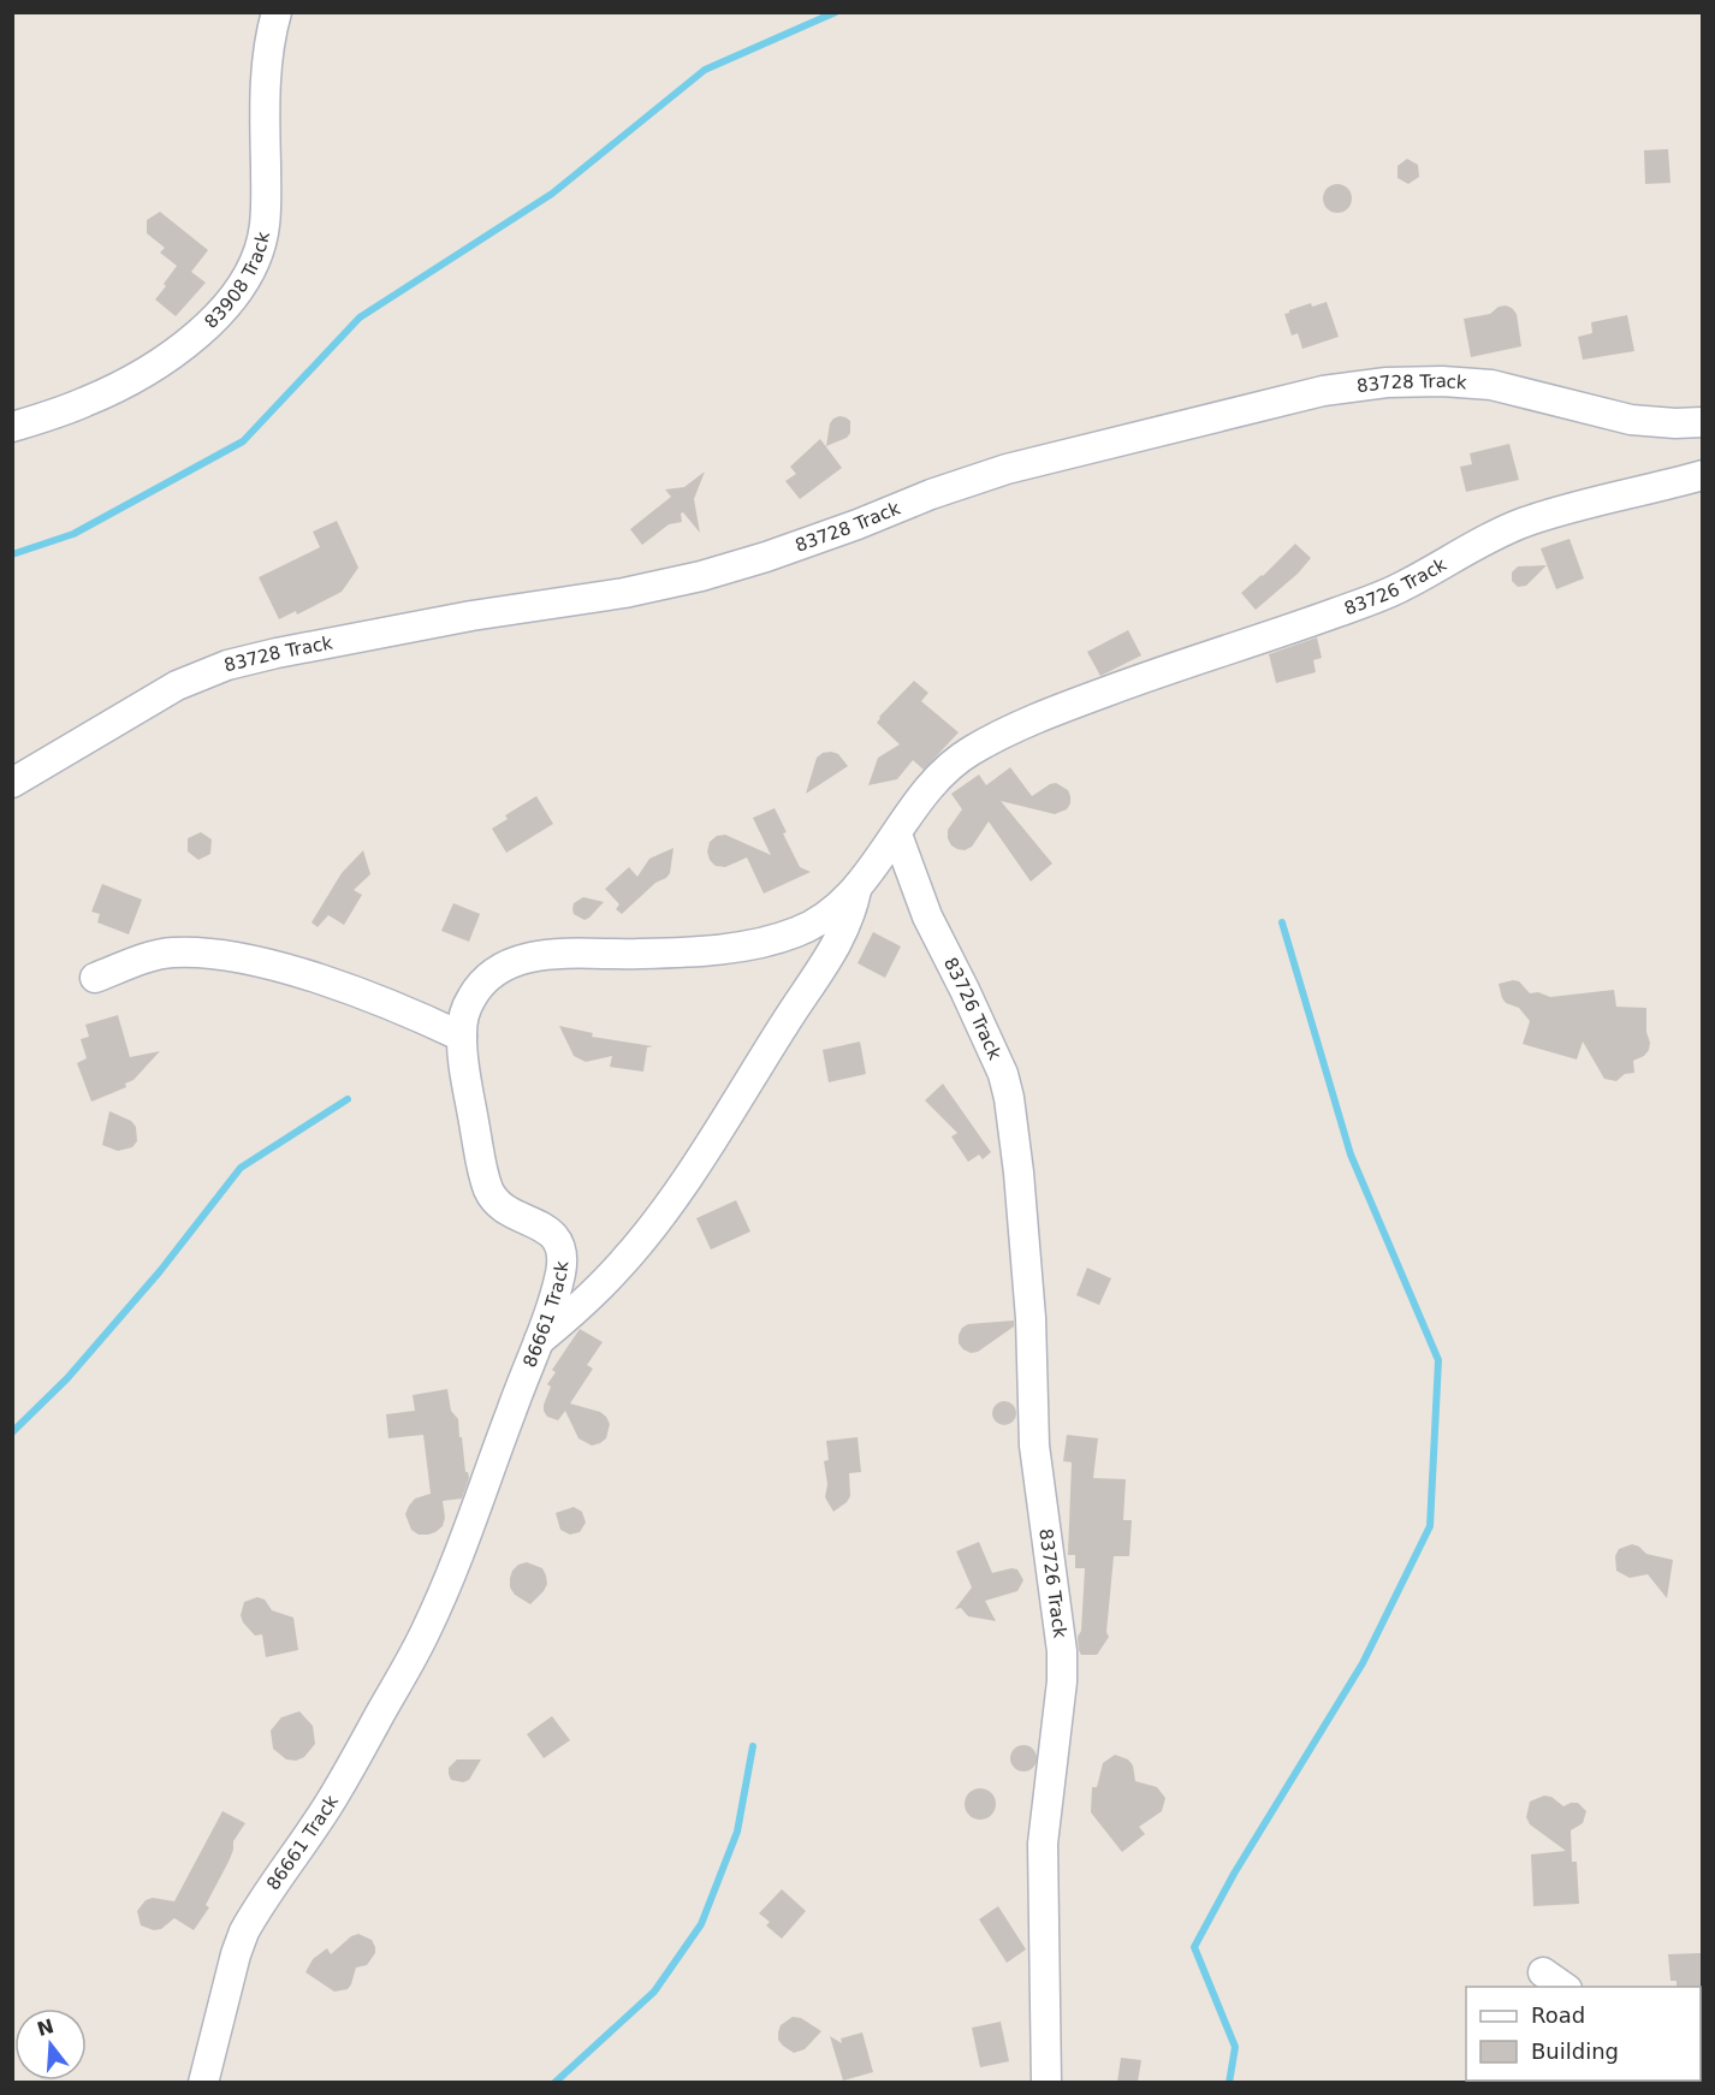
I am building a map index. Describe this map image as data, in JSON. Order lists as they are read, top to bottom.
{
  "streets": {
    "street": [
      "83908 Track",
      "83728 Track",
      "83726 Track",
      "86661 Track"
    ]
  },
  "crossings": [
    ["83726 Track", "86661 Track"]
  ],
  "legend": ["Road", "Building"],
  "north": "top"
}
